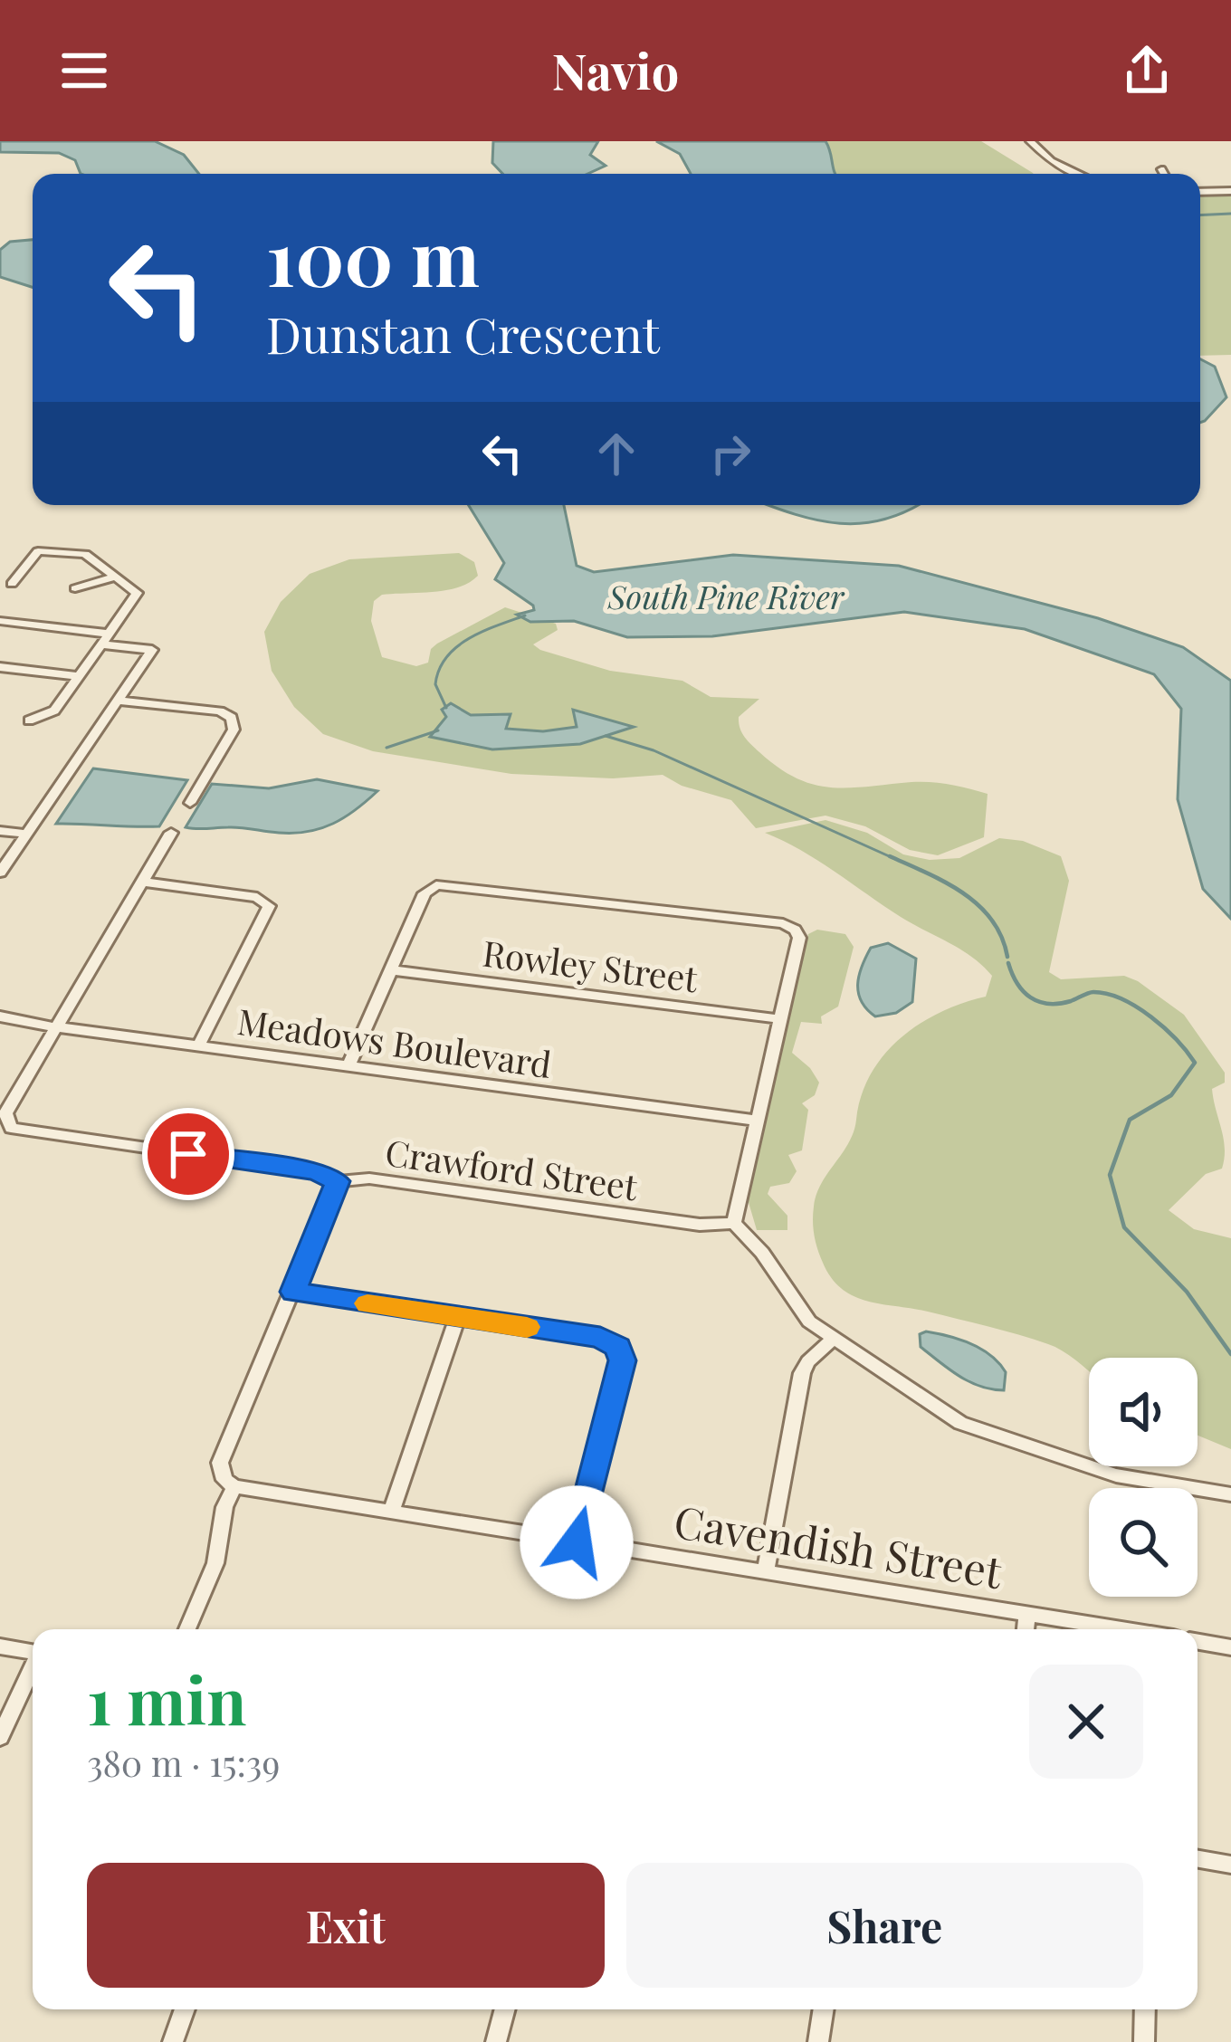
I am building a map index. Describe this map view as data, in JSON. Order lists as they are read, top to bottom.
{
  "streets": {
    "street": [
      "Rowley Street",
      "Meadows Boulevard",
      "Crawford Street",
      "Cavendish Street"
    ]
  },
  "crossings": [
    ["Meadows Boulevard", "Crawford Street"]
  ],
  "water": ["South Pine River"],
  "page": {
    "header": "Navio",
    "turn": ["100 m", "Dunstan Crescent"],
    "heading": ["1 min", "380 m · 15:39"],
    "buttons": ["Exit", "Share"]
  }
}
